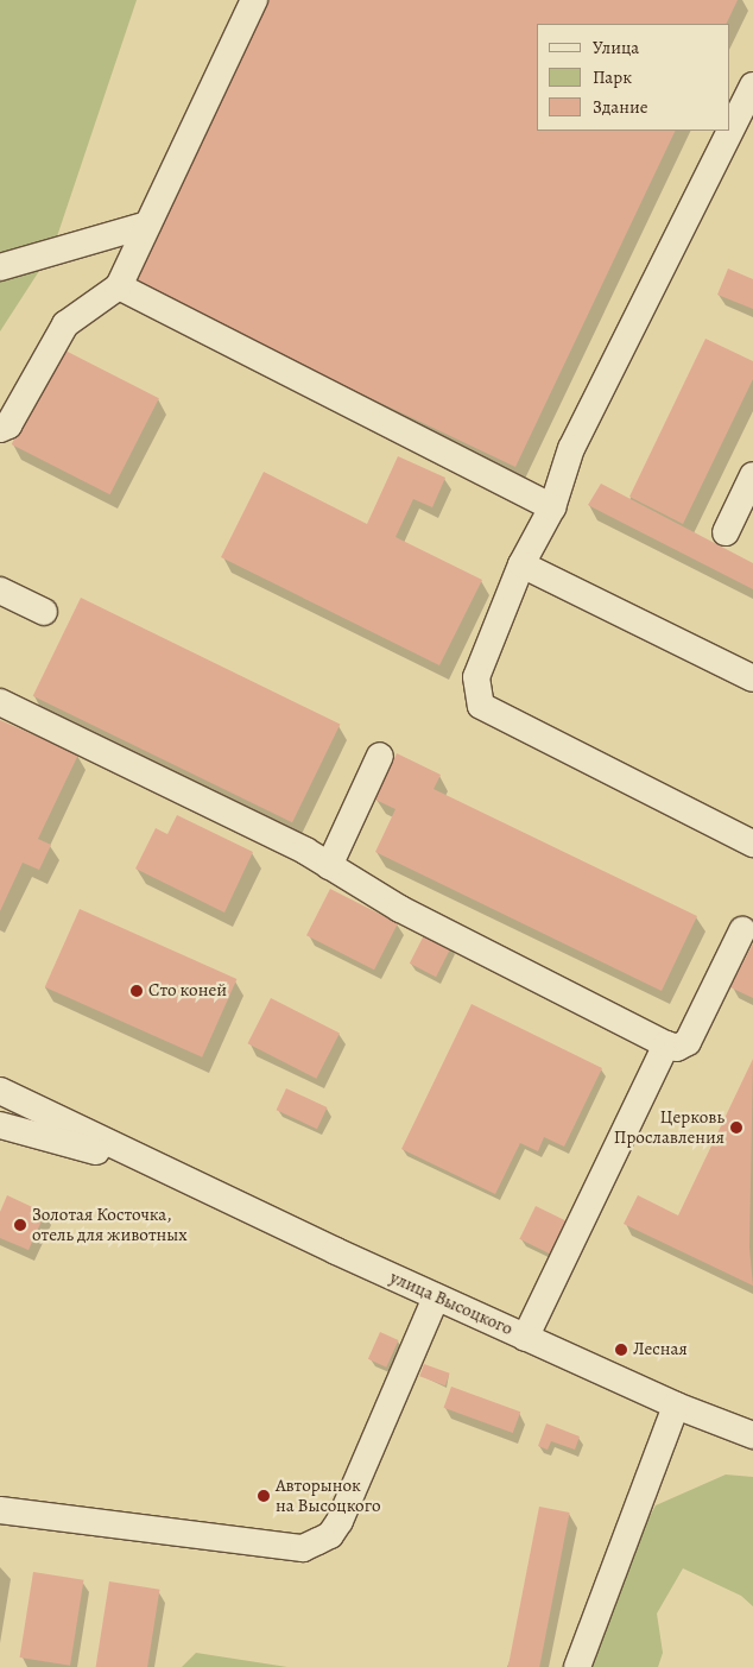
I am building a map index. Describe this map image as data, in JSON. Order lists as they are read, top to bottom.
{
  "streets": {
    "street": ["улица Высоцкого"]
  },
  "places": [
    "Сто коней",
    "Церковь Прославления",
    "Золотая Косточка, отель для животных",
    "Лесная",
    "Авторынок на Высоцкого"
  ],
  "legend": ["Улица", "Парк", "Здание"]
}
